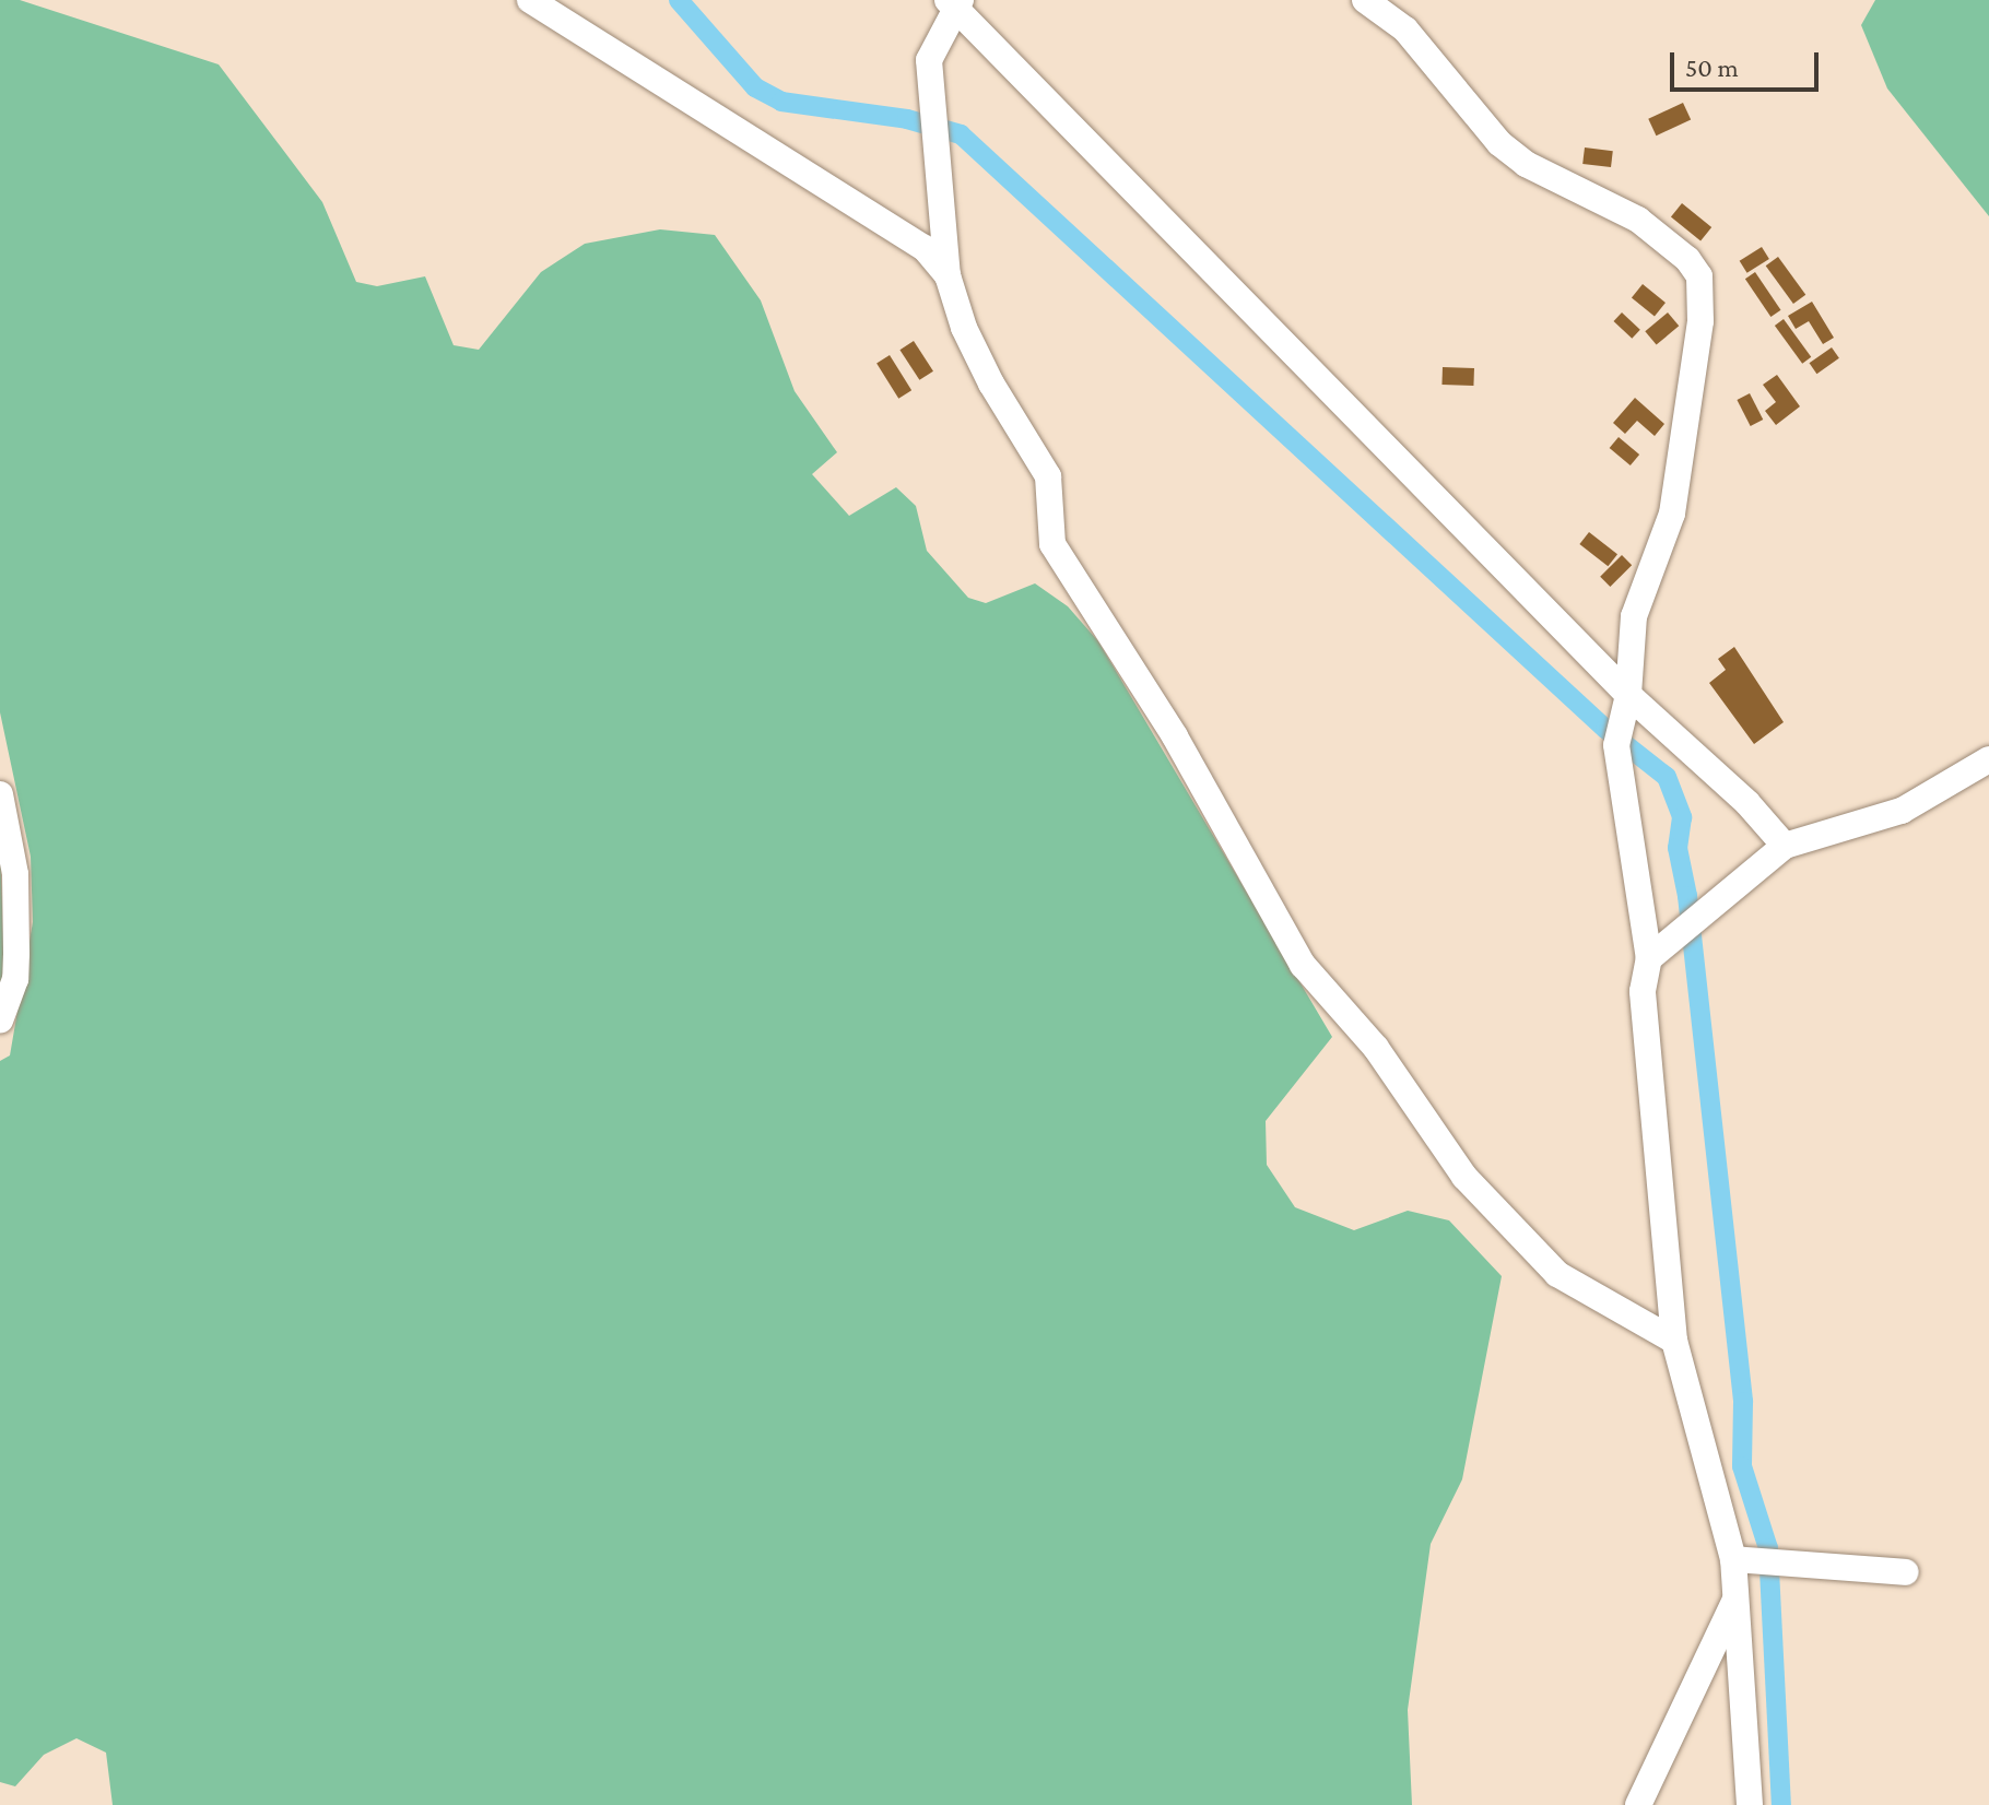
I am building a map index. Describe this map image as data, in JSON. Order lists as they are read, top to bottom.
{
  "scale_bar": "50 m"
}
